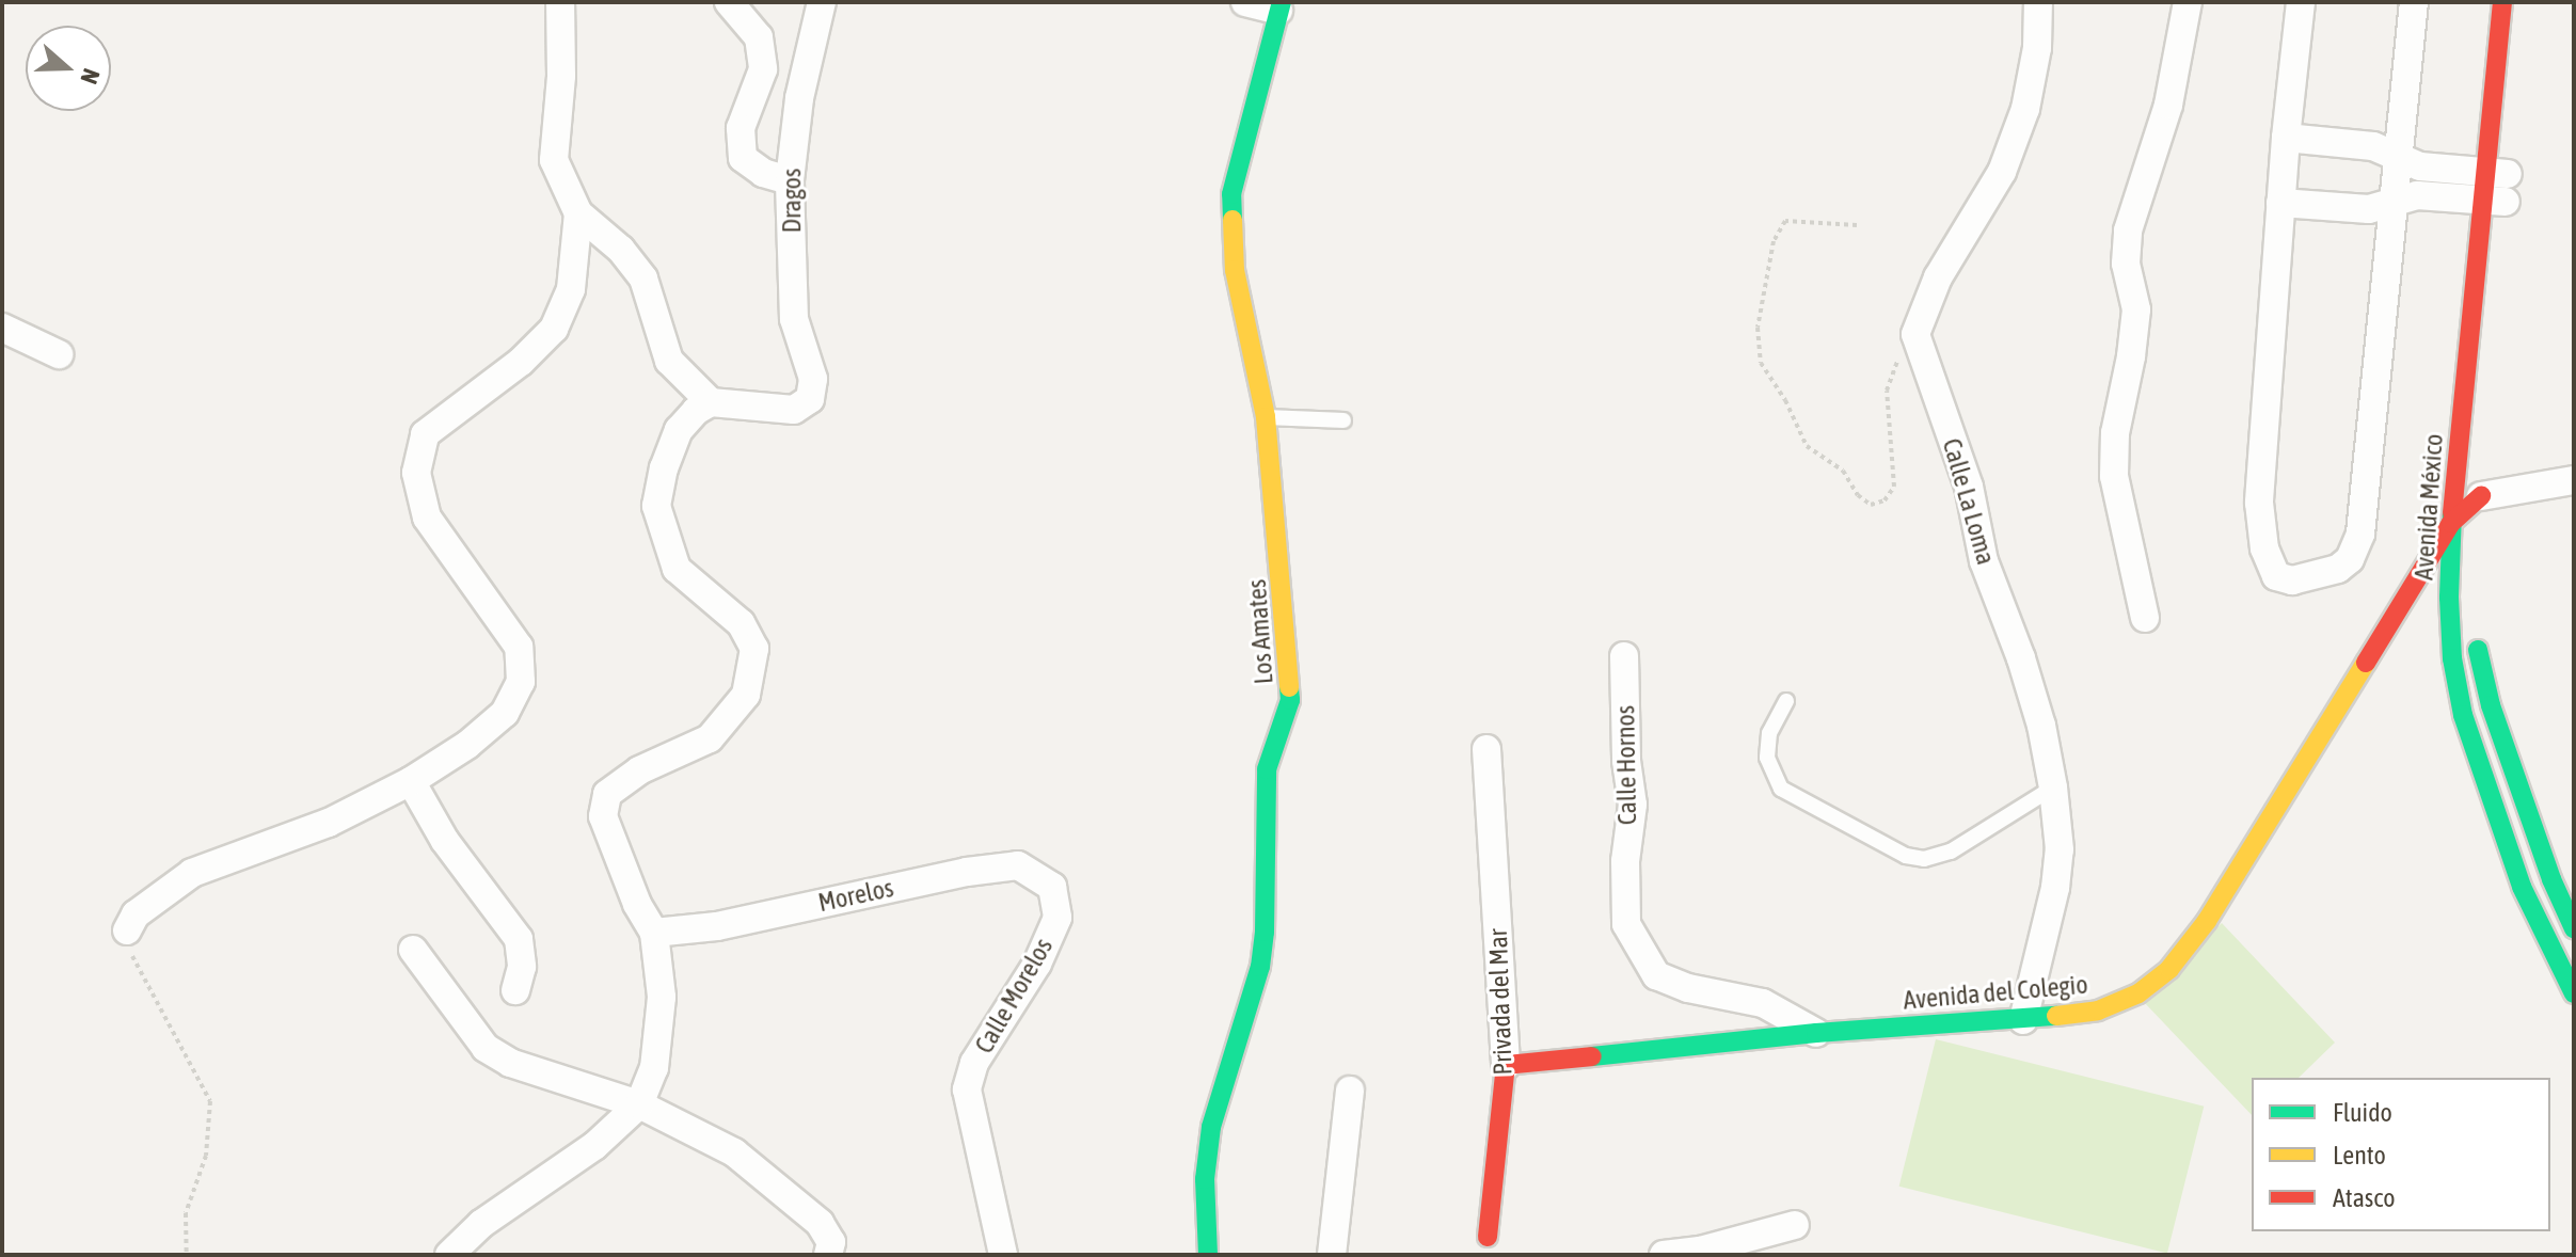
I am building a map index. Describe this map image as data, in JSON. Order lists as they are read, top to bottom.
{
  "streets": {
    "street": [
      "Dragos",
      "Calle La Loma",
      "Avenida México",
      "Los Amates",
      "Calle Hornos",
      "Morelos",
      "Avenida del Colegio",
      "Calle Morelos",
      "Privada del Mar"
    ]
  },
  "crossings": [
    ["Calle La Loma", "Avenida del Colegio"],
    ["Avenida México", "Avenida del Colegio"],
    ["Calle Hornos", "Avenida del Colegio"],
    ["Morelos", "Calle Morelos"],
    ["Avenida del Colegio", "Privada del Mar"]
  ],
  "legend": ["Fluido", "Lento", "Atasco"],
  "north": "right"
}
